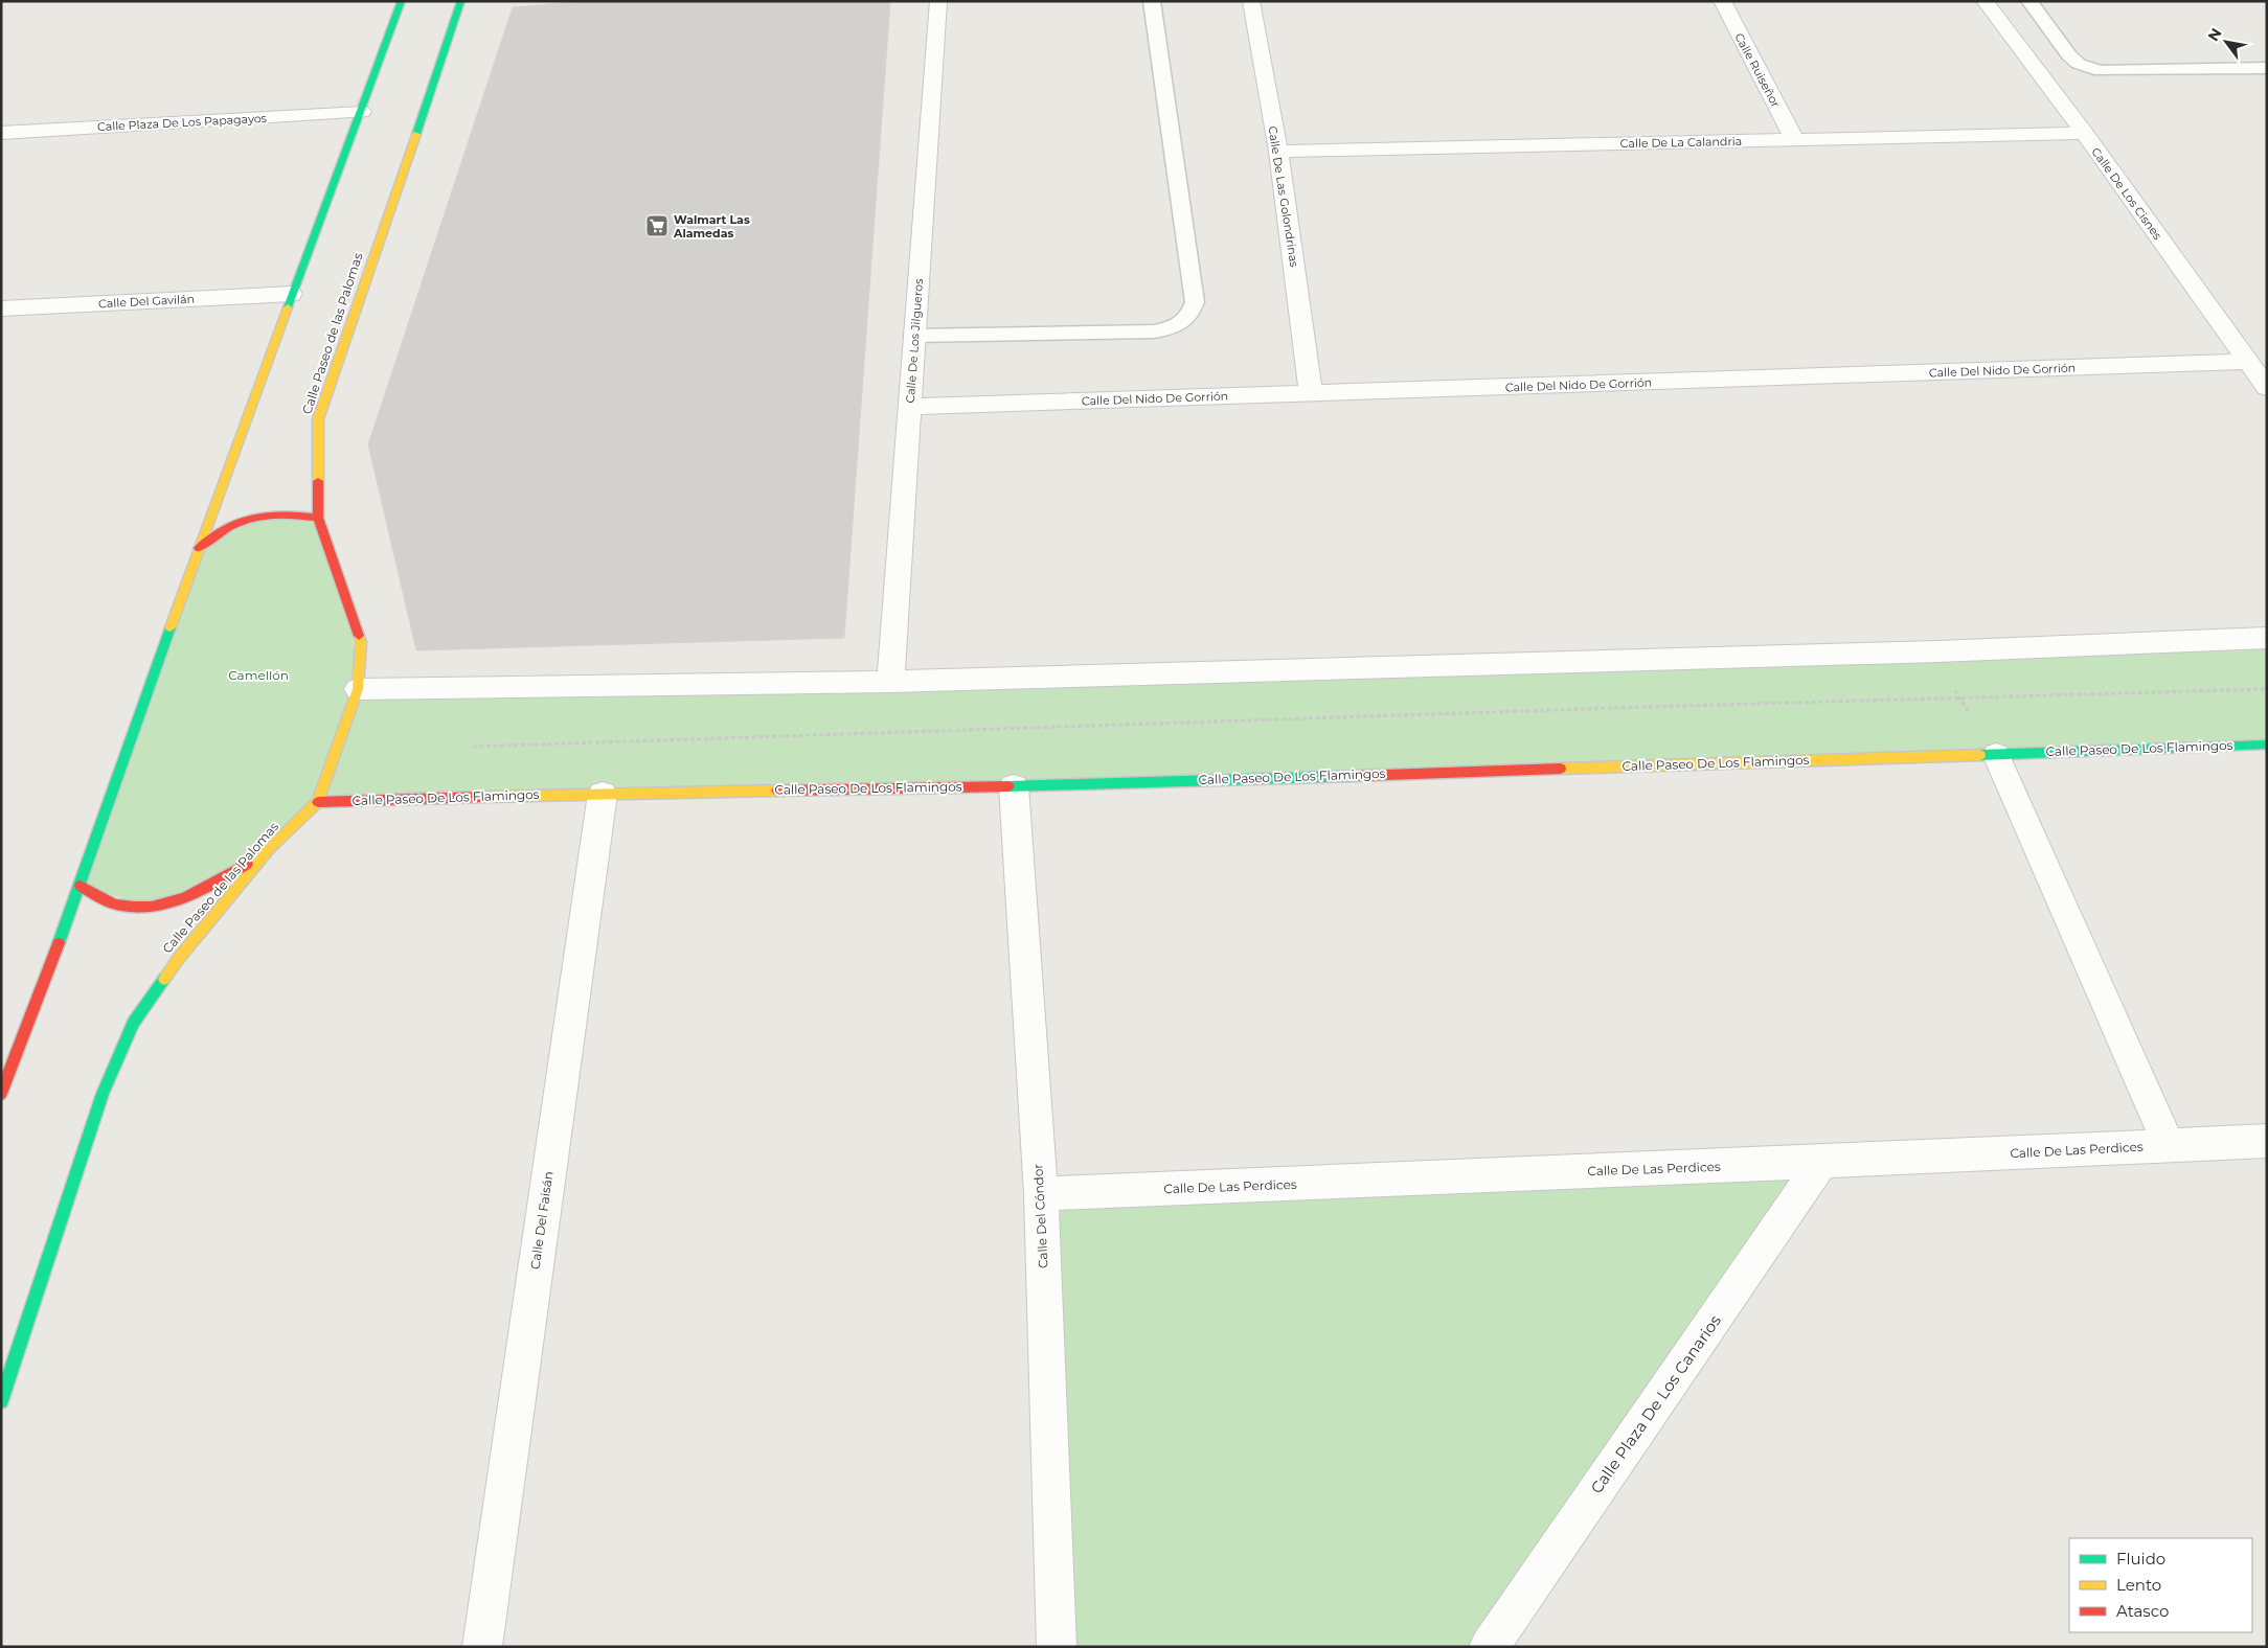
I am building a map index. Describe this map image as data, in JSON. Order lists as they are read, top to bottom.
{
  "streets": {
    "street": [
      "Calle Ruiseñor",
      "Calle Plaza De Los Papagayos",
      "Calle De La Calandria",
      "Calle De Los Cisnes",
      "Calle De Las Golondrinas",
      "Calle Del Gavilán",
      "Calle Paseo de las Palomas",
      "Calle De Los Jilgueros",
      "Calle Del Nido De Gorrión",
      "Calle Paseo De Los Flamingos",
      "Calle De Las Perdices",
      "Calle Del Cóndor",
      "Calle Del Faisán",
      "Calle Plaza De Los Canarios"
    ]
  },
  "crossings": [
    ["Calle Ruiseñor", "Calle De La Calandria"],
    ["Calle De La Calandria", "Calle De Los Cisnes"],
    ["Calle De La Calandria", "Calle De Las Golondrinas"],
    ["Calle De Los Cisnes", "Calle Del Nido De Gorrión"],
    ["Calle De Las Golondrinas", "Calle Del Nido De Gorrión"],
    ["Calle Paseo de las Palomas", "Calle Paseo De Los Flamingos"],
    ["Calle De Los Jilgueros", "Calle Del Nido De Gorrión"],
    ["Calle Paseo De Los Flamingos", "Calle Del Cóndor"],
    ["Calle Paseo De Los Flamingos", "Calle Del Faisán"],
    ["Calle De Las Perdices", "Calle Del Cóndor"],
    ["Calle De Las Perdices", "Calle Plaza De Los Canarios"]
  ],
  "parks": ["Camellón"],
  "places": {
    "supermarket": ["Walmart Las Alamedas"]
  },
  "legend": ["Fluido", "Lento", "Atasco"],
  "north": "top left"
}
